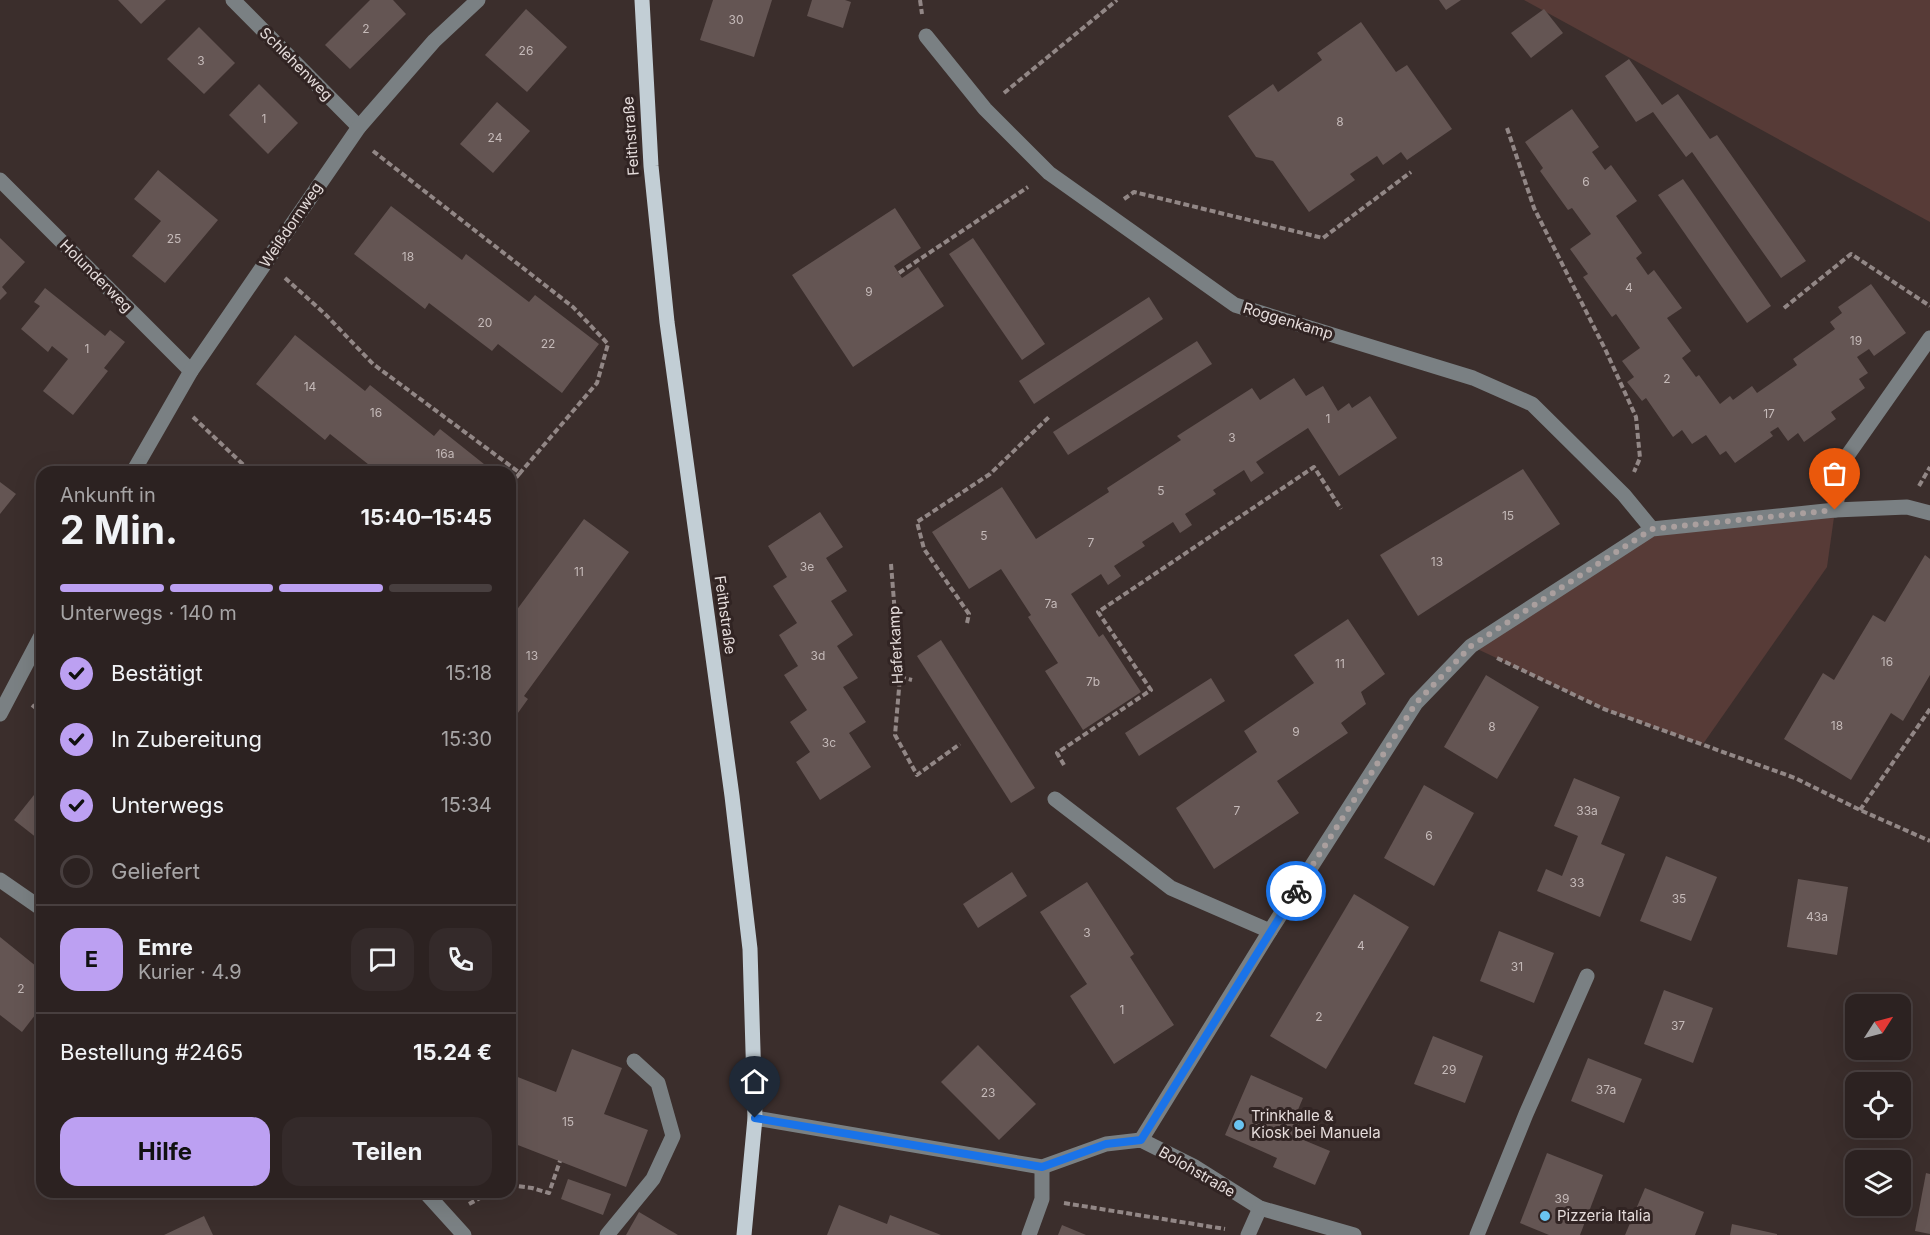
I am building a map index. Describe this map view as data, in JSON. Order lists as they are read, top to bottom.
{
  "streets": {
    "main road": ["Feithstraße"],
    "street": [
      "Schlehenweg",
      "Weißdornweg",
      "Holunderweg",
      "Roggenkamp",
      "Bolohstraße"
    ],
    "path": ["Haferkamp"]
  },
  "crossings": [
    ["Schlehenweg", "Weißdornweg"],
    ["Feithstraße", "Bolohstraße"],
    ["Weißdornweg", "Holunderweg"]
  ],
  "places": ["Trinkhalle & Kiosk bei Manuela", "Pizzeria Italia"],
  "house_numbers": [
    "30",
    "2",
    "26",
    "3",
    "1",
    "8",
    "24",
    "6",
    "25",
    "18",
    "4",
    "9",
    "20",
    "19",
    "22",
    "1",
    "2",
    "14",
    "16",
    "17",
    "1",
    "3",
    "16a",
    "5",
    "15",
    "5",
    "7",
    "13",
    "3e",
    "11",
    "7a",
    "13",
    "3d",
    "16",
    "11",
    "7b",
    "18",
    "8",
    "9",
    "3c",
    "7",
    "33a",
    "6",
    "33",
    "35",
    "43a",
    "3",
    "4",
    "31",
    "2",
    "1",
    "2",
    "37",
    "29",
    "37a",
    "23",
    "15",
    "39"
  ],
  "north": "top right",
  "page": {
    "heading": ["2 Min.", "Ankunft in", "15:40–15:45"],
    "panel": [
      "Emre",
      "Kurier · 4.9",
      "Bestellung #2465",
      "15.24 €"
    ],
    "bar": "Unterwegs · 140 m",
    "list": [
      ["Bestätigt", "15:18"],
      ["In Zubereitung", "15:30"],
      ["Unterwegs", "15:34"],
      "Geliefert"
    ],
    "round": "E",
    "buttons": ["Hilfe", "Teilen"]
  }
}
